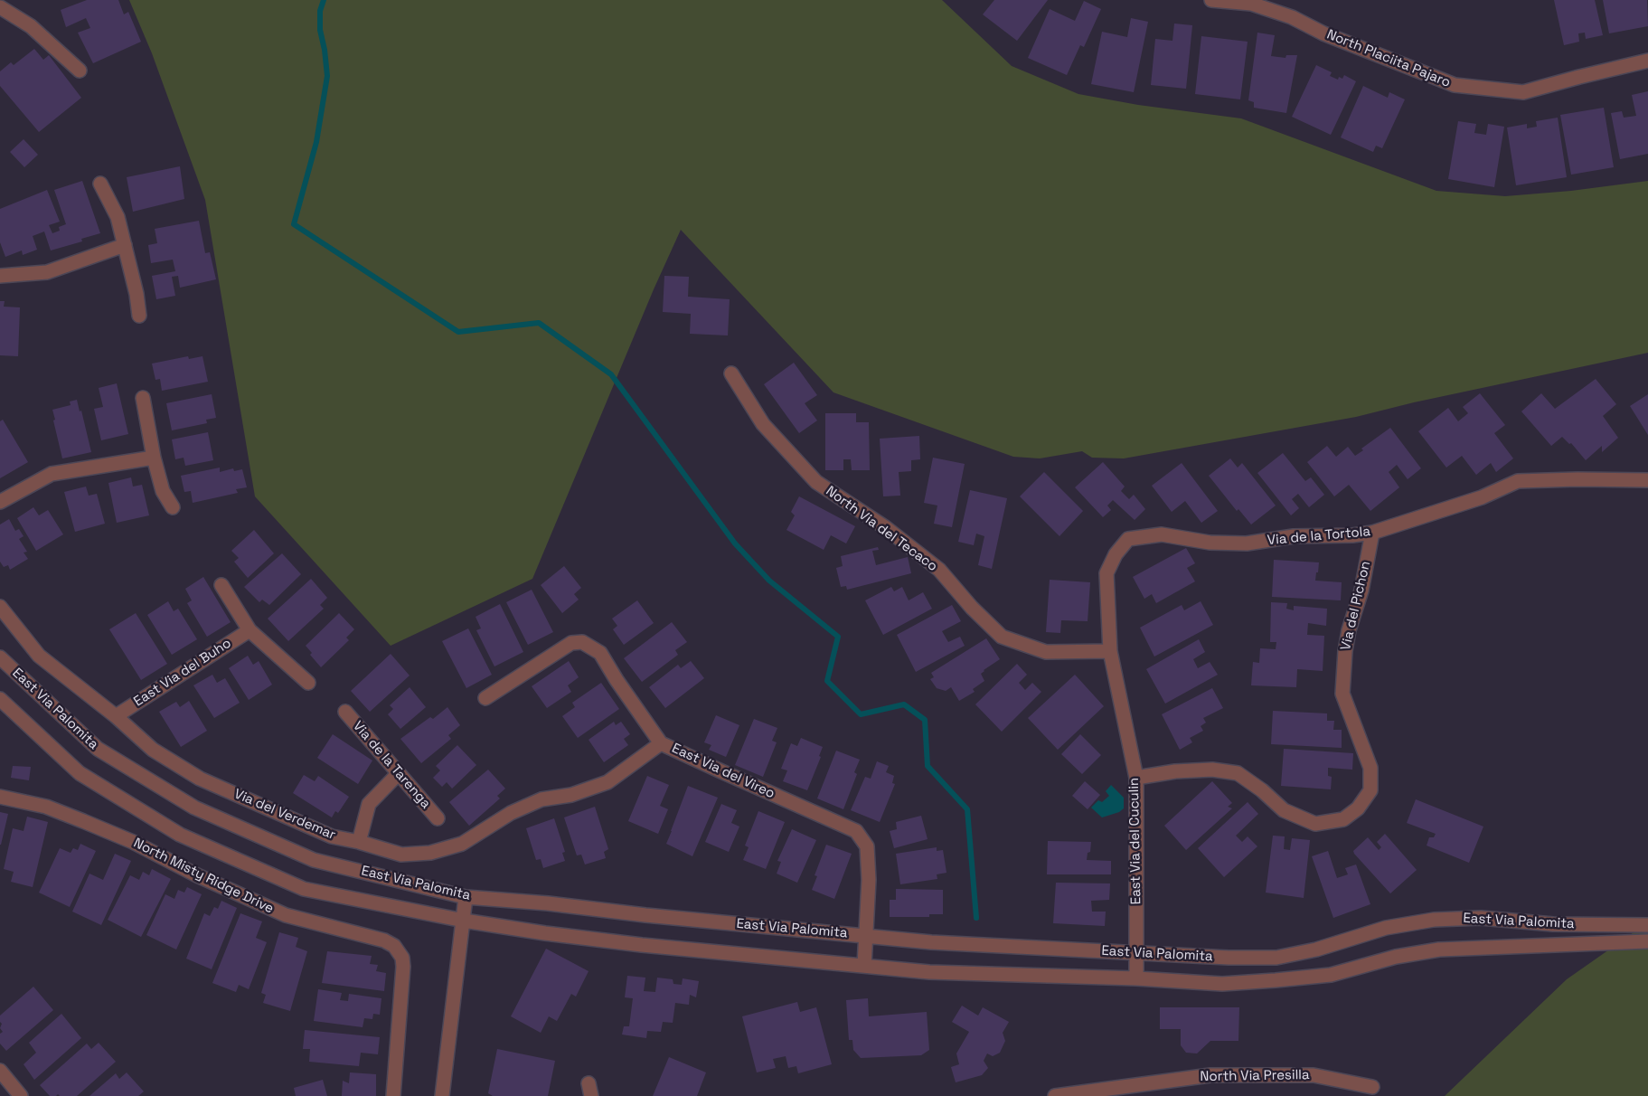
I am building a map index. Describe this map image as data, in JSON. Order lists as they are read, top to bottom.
{
  "streets": {
    "street": [
      "North Placiita Pajaro",
      "North Via del Tecaco",
      "Via de la Tortola",
      "Via del Pichon",
      "East Via del Buho",
      "East Via Palomita",
      "Via de la Tarenga",
      "East Via del Vireo",
      "Via del Verdemar",
      "East Via del Cuculin",
      "North Misty Ridge Drive",
      "North Via Presilla"
    ]
  },
  "crossings": [
    ["North Via del Tecaco", "Via de la Tortola"],
    ["North Via del Tecaco", "East Via del Cuculin"],
    ["Via de la Tortola", "Via del Pichon"],
    ["Via de la Tortola", "East Via del Cuculin"],
    ["Via del Pichon", "East Via del Cuculin"],
    ["East Via del Buho", "Via del Verdemar"],
    ["East Via Palomita", "East Via del Vireo"],
    ["East Via Palomita", "East Via del Cuculin"],
    ["East Via del Vireo", "Via del Verdemar"]
  ]
}
